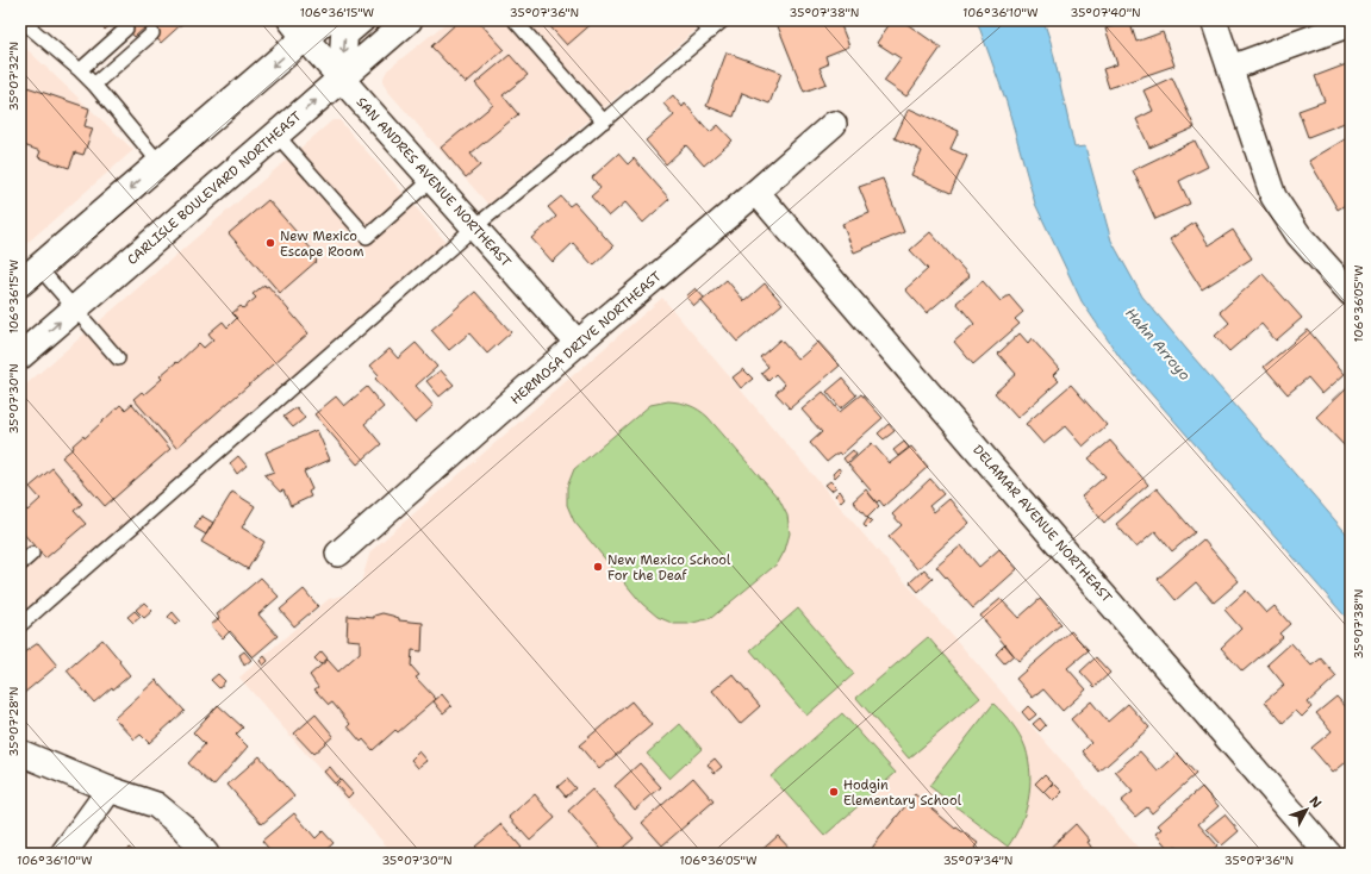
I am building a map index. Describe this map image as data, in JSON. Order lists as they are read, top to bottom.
{
  "streets": {
    "main road": ["CARLISLE BOULEVARD NORTHEAST"],
    "street": ["SAN ANDRES AVENUE NORTHEAST", "HERMOSA DRIVE NORTHEAST", "DELAMAR AVENUE NORTHEAST"]
  },
  "crossings": [
    ["SAN ANDRES AVENUE NORTHEAST", "CARLISLE BOULEVARD NORTHEAST"],
    ["SAN ANDRES AVENUE NORTHEAST", "HERMOSA DRIVE NORTHEAST"],
    ["HERMOSA DRIVE NORTHEAST", "DELAMAR AVENUE NORTHEAST"]
  ],
  "water": ["Hahn Arroyo"],
  "places": ["New Mexico Escape Room", "New Mexico School For the Deaf", "Hodgin Elementary School"],
  "north": "top right",
  "coordinates": [
    "106°36'15\"W",
    "35°07'36\"N",
    "35°07'38\"N",
    "106°36'10\"W",
    "35°07'40\"N",
    "35°07'32\"N",
    "106°36'05\"W",
    "35°07'30\"N",
    "35°07'28\"N",
    "35°07'34\"N"
  ]
}
